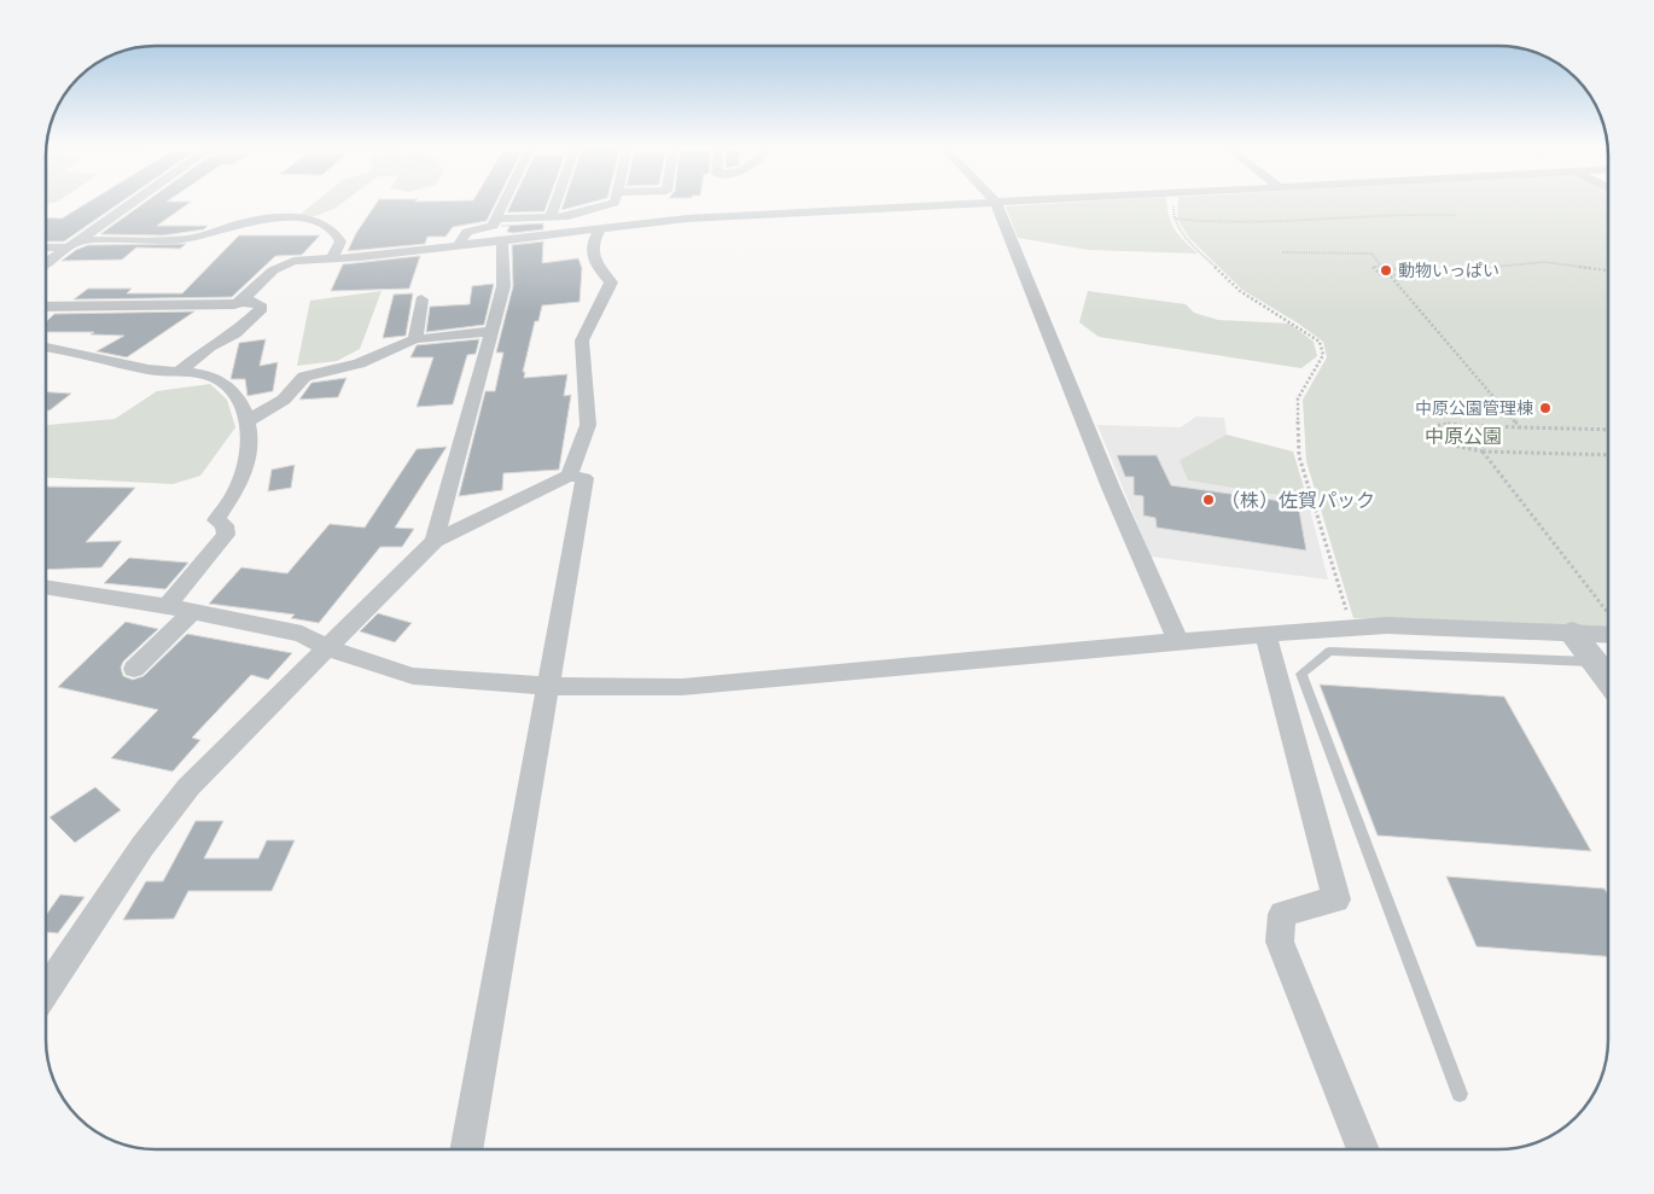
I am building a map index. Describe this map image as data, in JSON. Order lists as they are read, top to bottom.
{
  "parks": ["中原公園"],
  "places": ["動物いっぱい", "中原公園管理棟", "（株）佐賀パック"]
}
